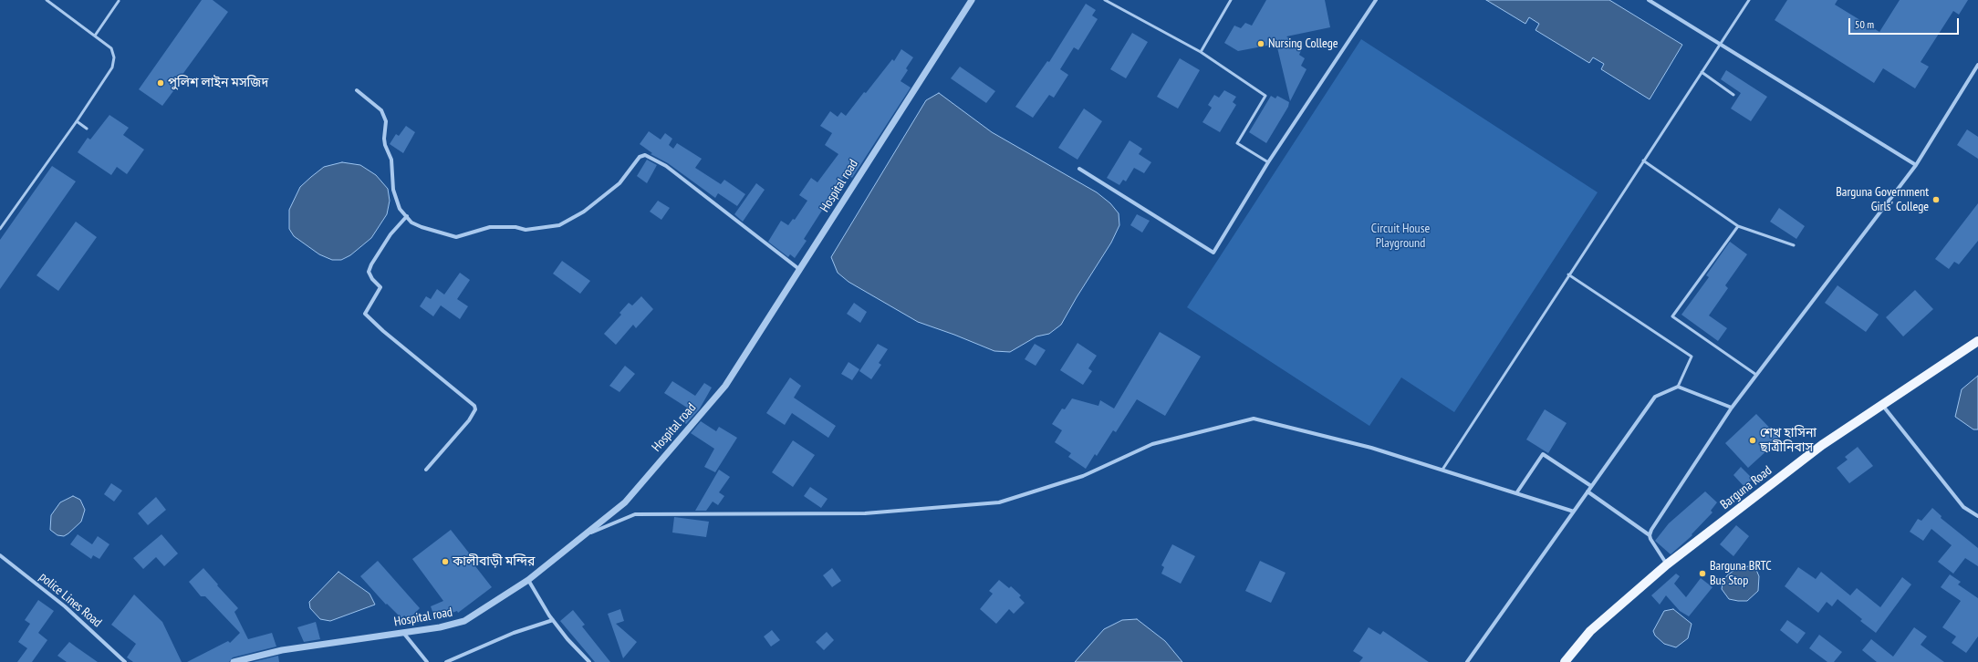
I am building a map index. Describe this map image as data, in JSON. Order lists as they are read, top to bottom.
{
  "streets": {
    "main road": ["Barguna Road"],
    "street": ["Hospital road", "police Lines Road"]
  },
  "parks": ["Circuit House Playground"],
  "places": [
    "Nursing College",
    "পুলিশ লাইন মসজিদ",
    "Barguna Government Girls' College",
    "শেখ হাসিনা ছাত্রীনিবাস",
    "কালীবাড়ী মন্দির",
    "Barguna BRTC Bus Stop"
  ],
  "scale_bar": "50 m"
}
